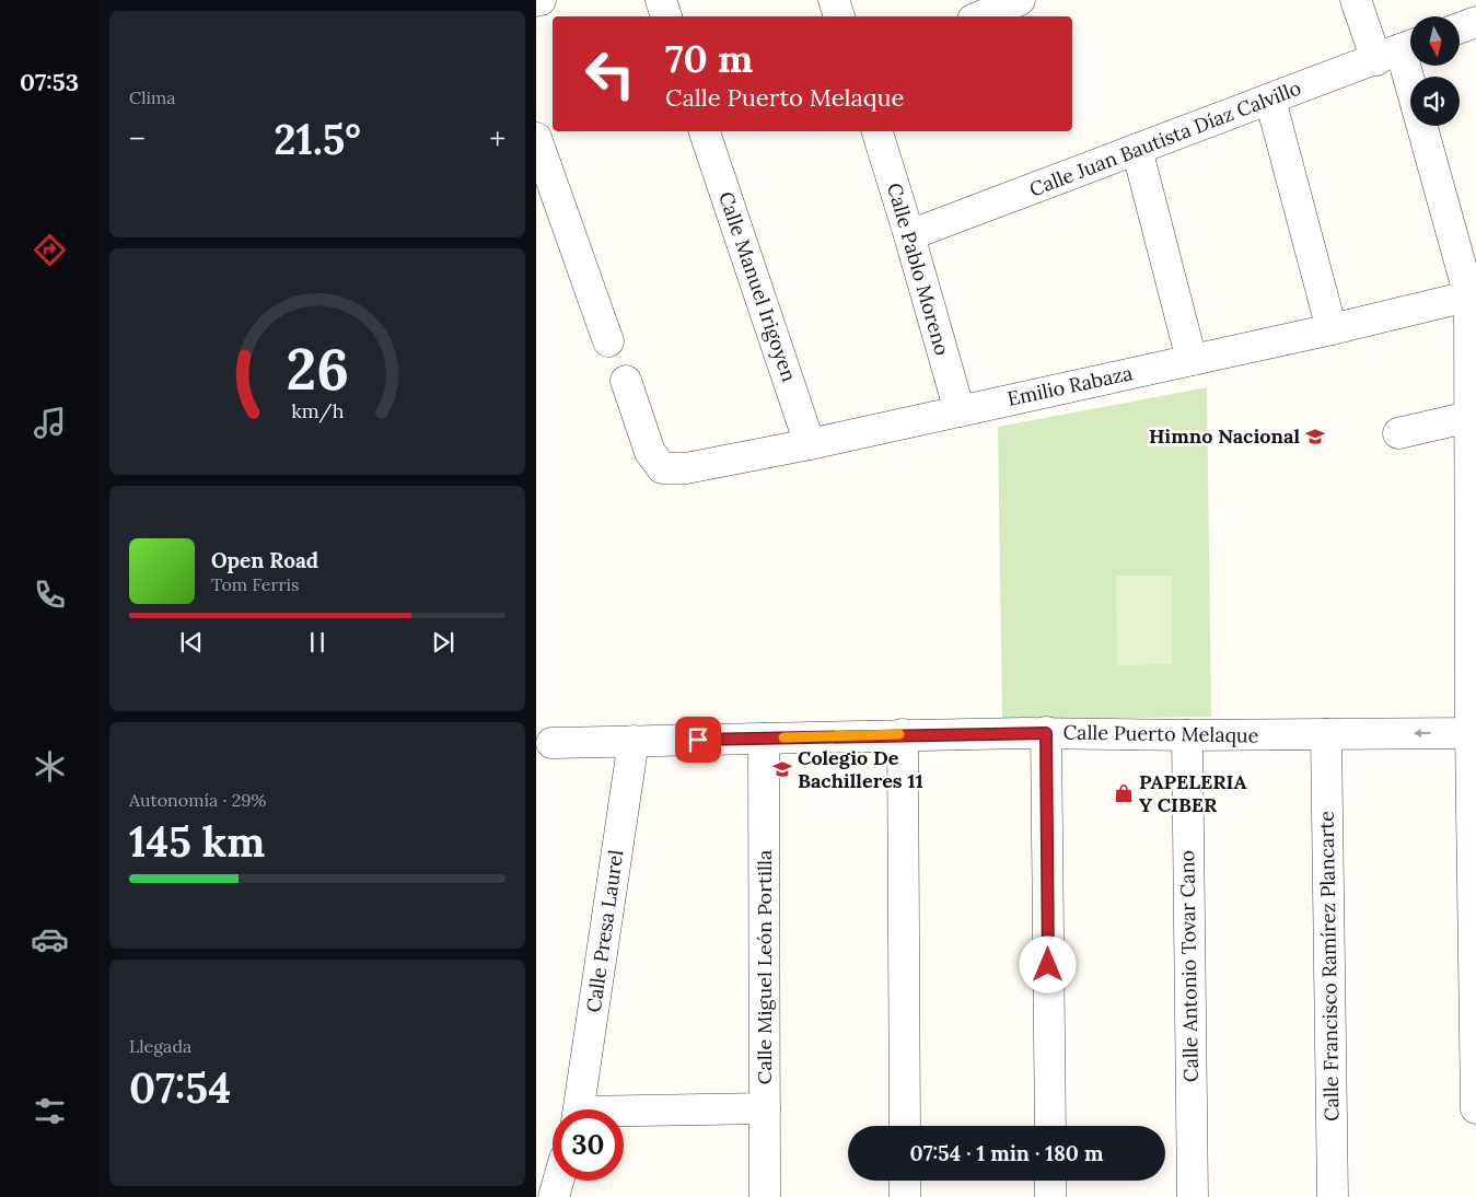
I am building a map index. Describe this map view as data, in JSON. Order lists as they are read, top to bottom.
{
  "streets": {
    "street": [
      "Calle Juan Bautista Díaz Calvillo",
      "Calle Pablo Moreno",
      "Calle Manuel Irigoyen",
      "Emilio Rabaza",
      "Calle Puerto Melaque",
      "Calle Presa Laurel",
      "Calle Antonio Tovar Cano",
      "Calle Francisco Ramírez Plancarte",
      "Calle Miguel León Portilla"
    ]
  },
  "crossings": [
    ["Calle Juan Bautista Díaz Calvillo", "Calle Pablo Moreno"],
    ["Calle Pablo Moreno", "Emilio Rabaza"],
    ["Calle Manuel Irigoyen", "Emilio Rabaza"],
    ["Calle Puerto Melaque", "Calle Presa Laurel"],
    ["Calle Puerto Melaque", "Calle Antonio Tovar Cano"],
    ["Calle Puerto Melaque", "Calle Francisco Ramírez Plancarte"],
    ["Calle Puerto Melaque", "Calle Miguel León Portilla"]
  ],
  "places": {
    "school or university": ["Himno Nacional", "Colegio De Bachilleres 11"],
    "shop": ["PAPELERIA Y CIBER"]
  },
  "north": "bottom",
  "page": {
    "tabs": "07:53",
    "tile": [
      "Clima",
      ["Autonomía · 29%", "145 km"],
      ["Llegada", "07:54"]
    ],
    "turn": ["70 m", "Calle Puerto Melaque"],
    "heat": ["−", "21.5°", "+"],
    "song": ["Open Road", "Tom Ferris"],
    "limit": "30",
    "trip": "07:54 · 1 min · 180 m",
    "gauge": ["26", "km/h"]
  }
}
